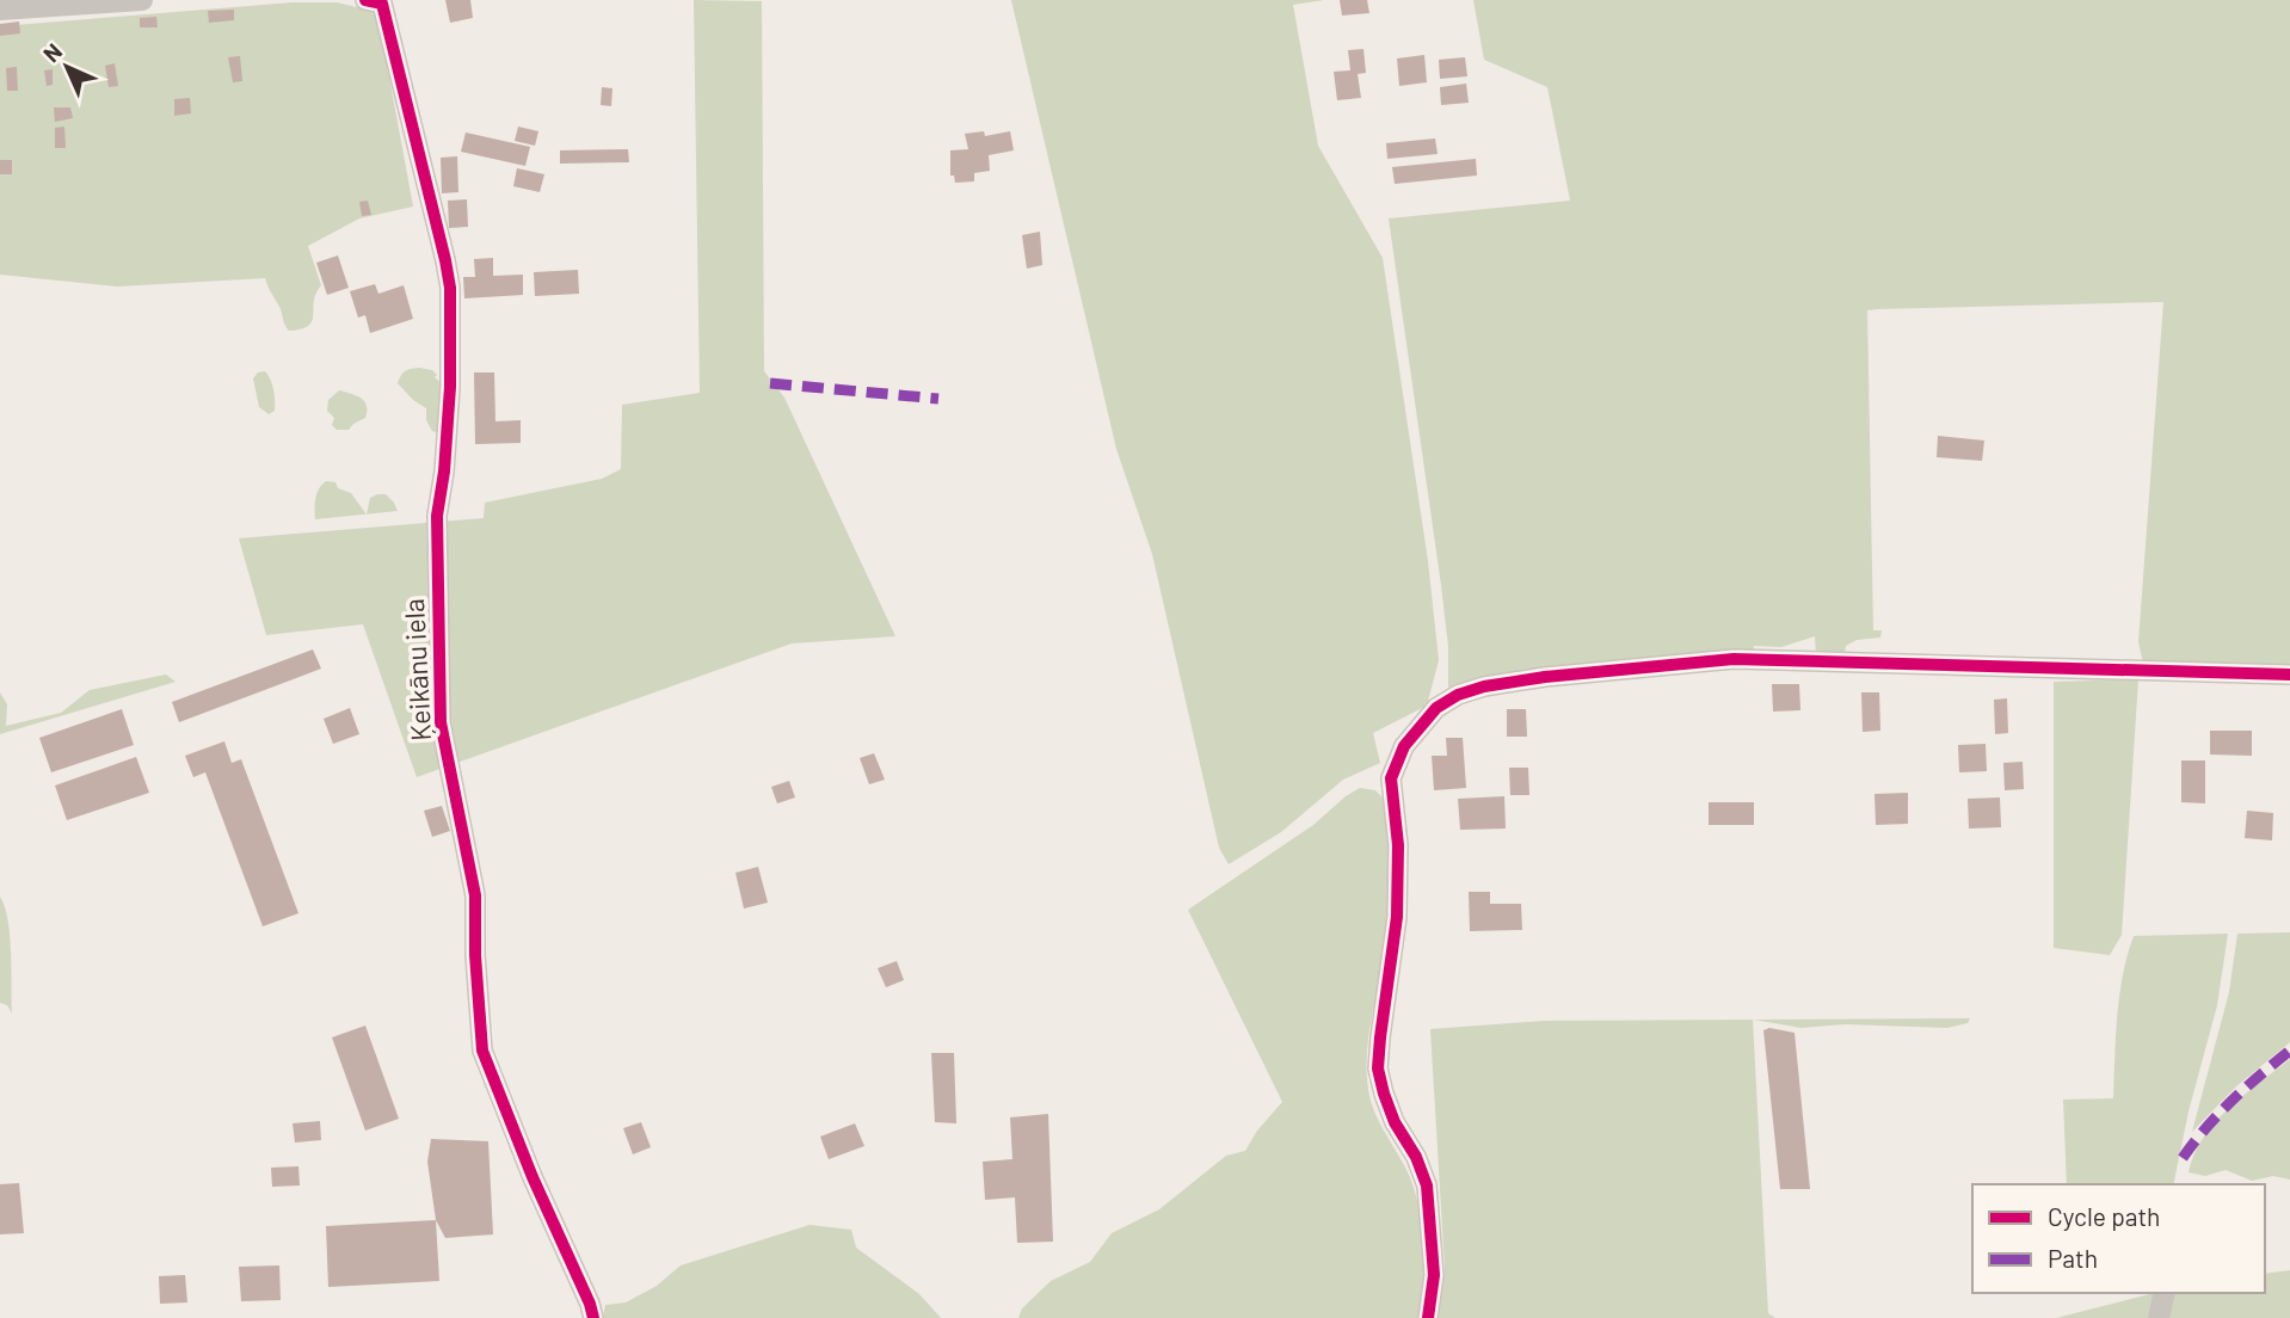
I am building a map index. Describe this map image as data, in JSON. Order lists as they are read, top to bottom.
{
  "streets": {
    "street": ["Ķeikānu iela"]
  },
  "legend": ["Cycle path", "Path"],
  "north": "top left"
}
